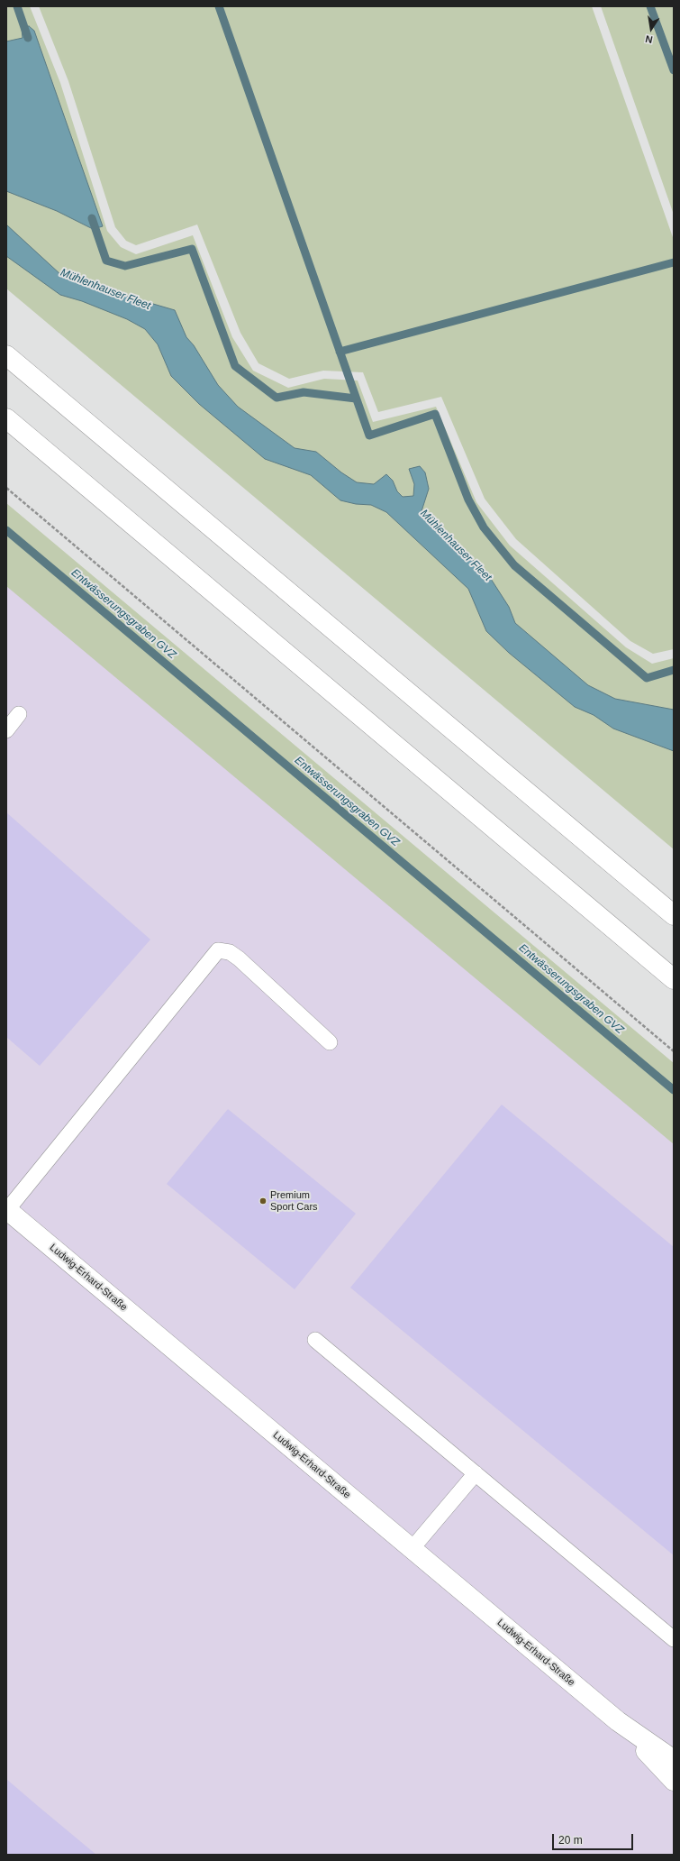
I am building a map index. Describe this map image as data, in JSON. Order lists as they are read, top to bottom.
{
  "streets": {
    "main road": ["Ludwig-Erhard-Straße"]
  },
  "water": ["Mühlenhauser Fleet", "Entwässerungsgraben GVZ"],
  "places": ["Premium Sport Cars"],
  "scale_bar": "20 m",
  "north": "bottom"
}
